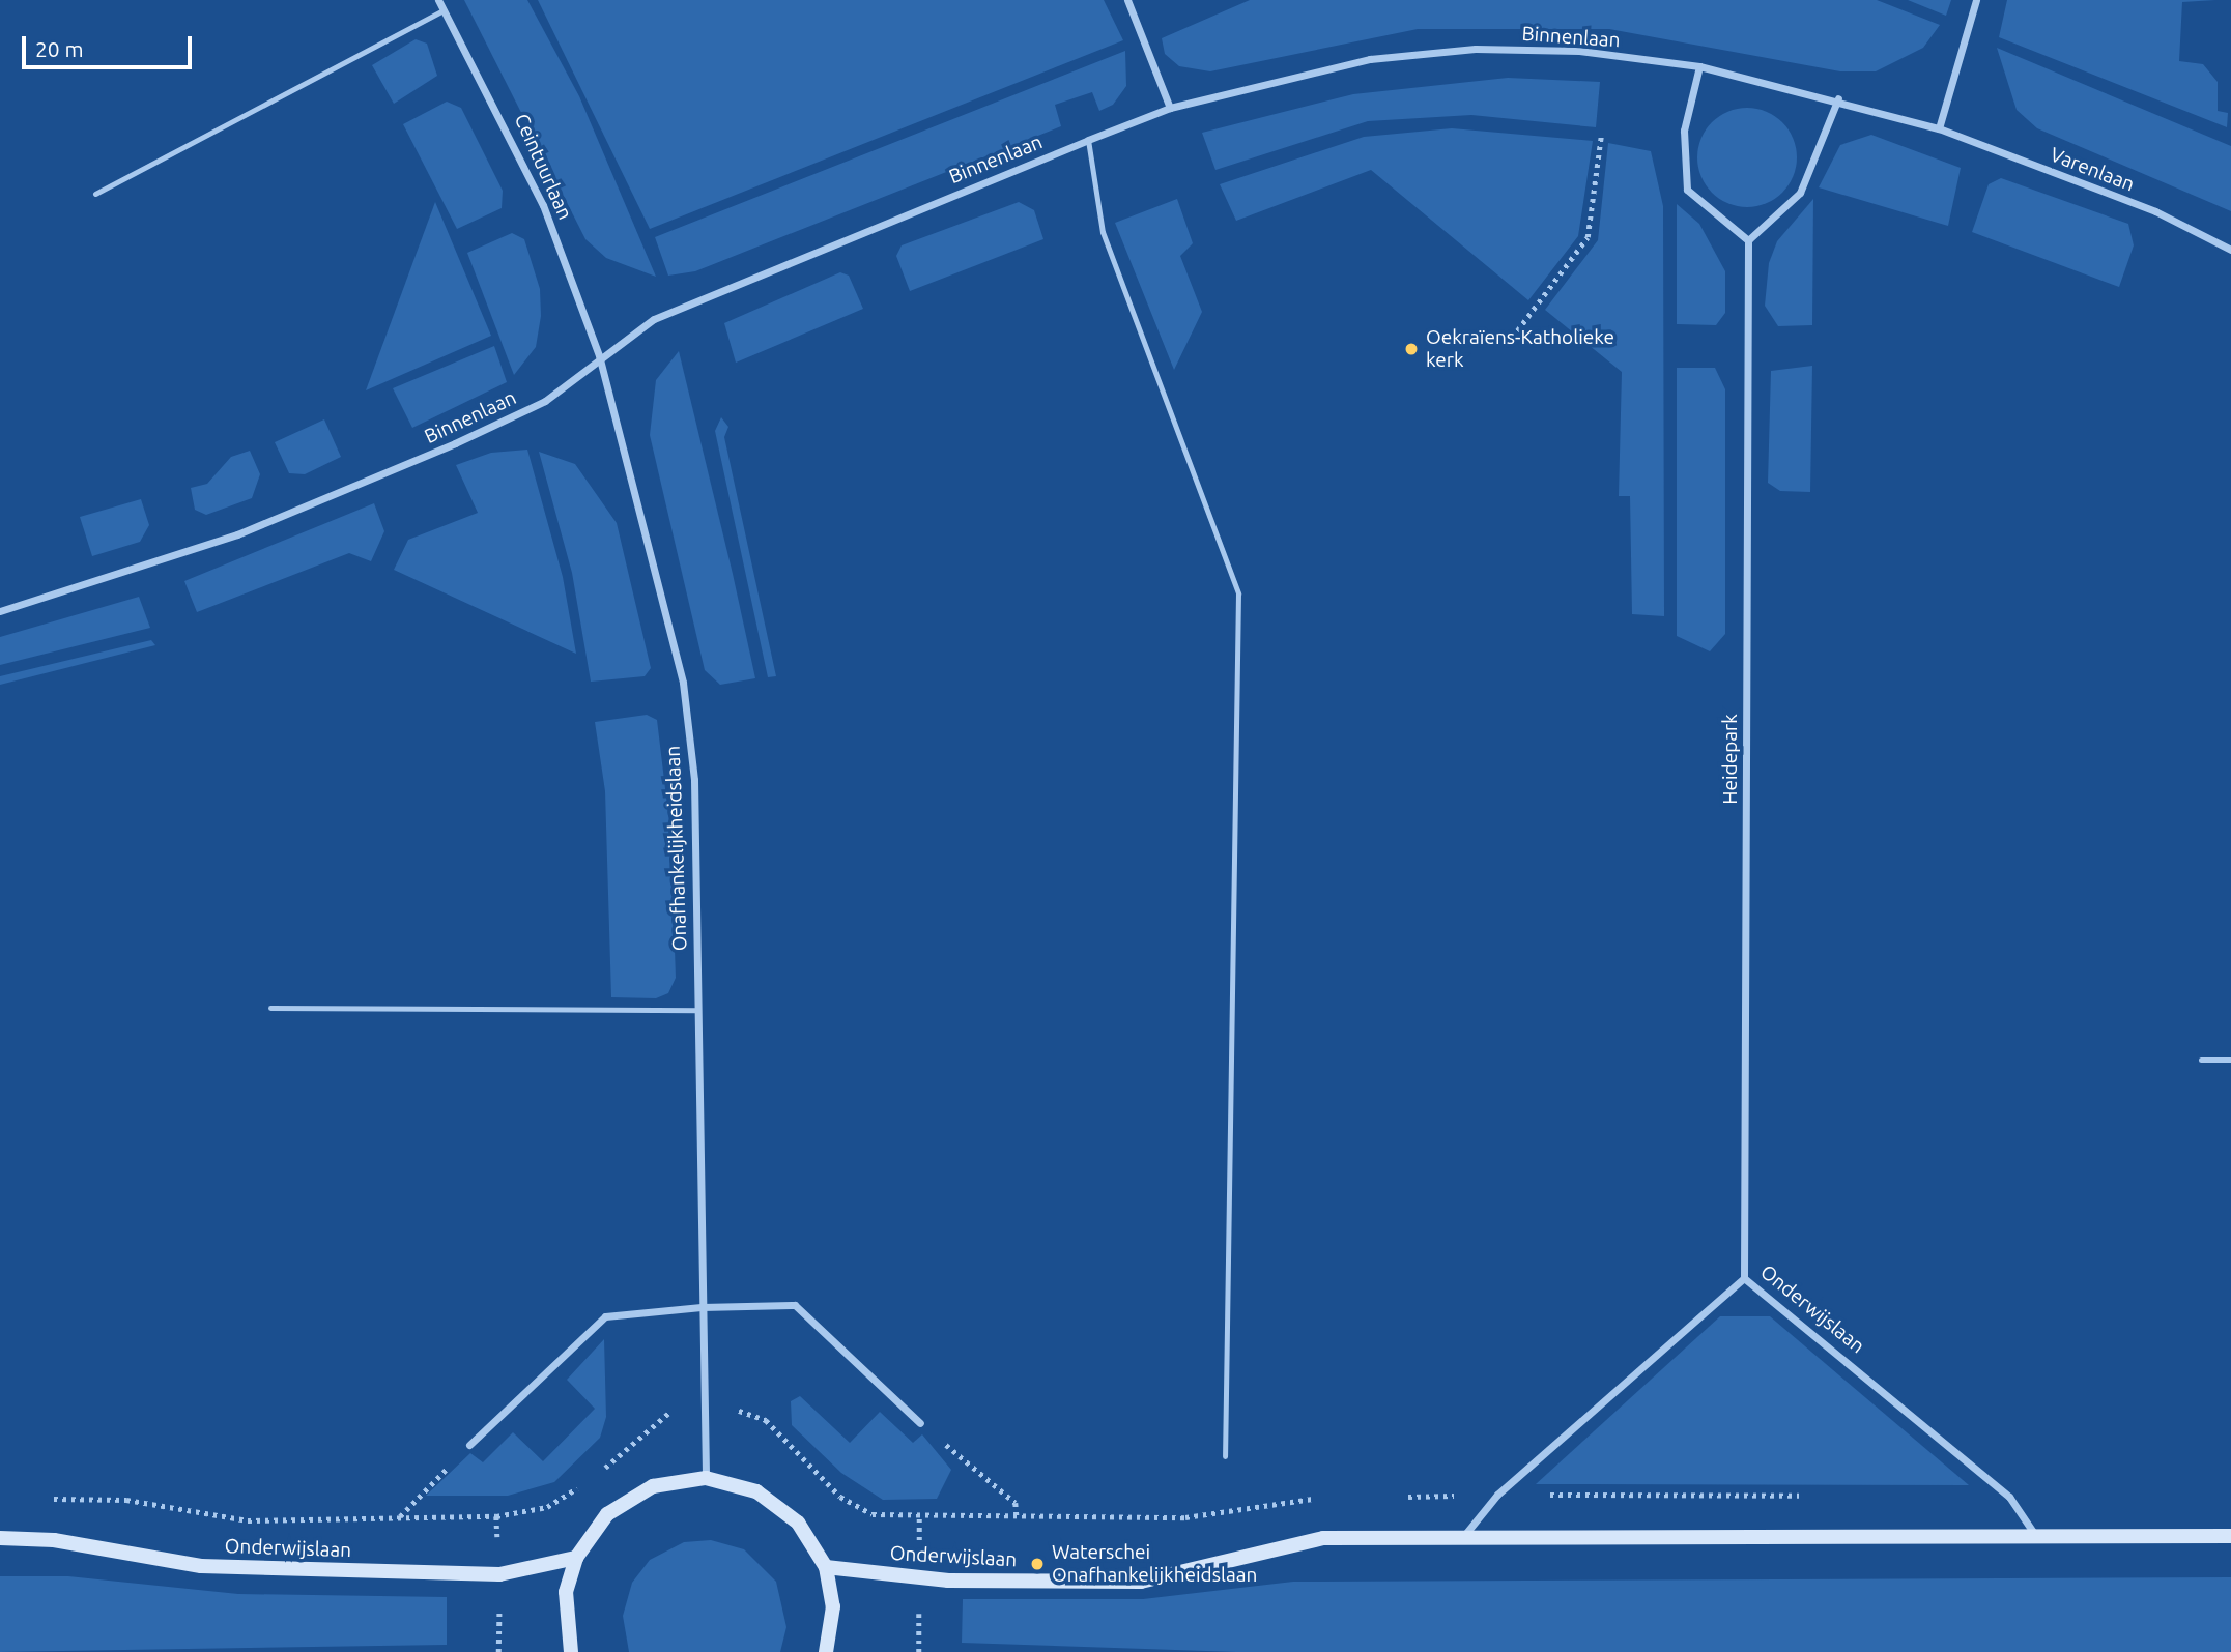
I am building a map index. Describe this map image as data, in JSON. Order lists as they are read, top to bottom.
{
  "streets": {
    "main road": ["Onderwijslaan"],
    "street": [
      "Binnenlaan",
      "Ceintuurlaan",
      "Varenlaan",
      "Heidepark",
      "Onafhankelijkheidslaan"
    ]
  },
  "crossings": [
    ["Binnenlaan", "Ceintuurlaan"],
    ["Binnenlaan", "Varenlaan"],
    ["Binnenlaan", "Onafhankelijkheidslaan"],
    ["Ceintuurlaan", "Onafhankelijkheidslaan"],
    ["Heidepark", "Onderwijslaan"]
  ],
  "places": ["Oekraïens-Katholieke kerk", "Waterschei Onafhankelijkheidslaan"],
  "scale_bar": "20 m"
}
